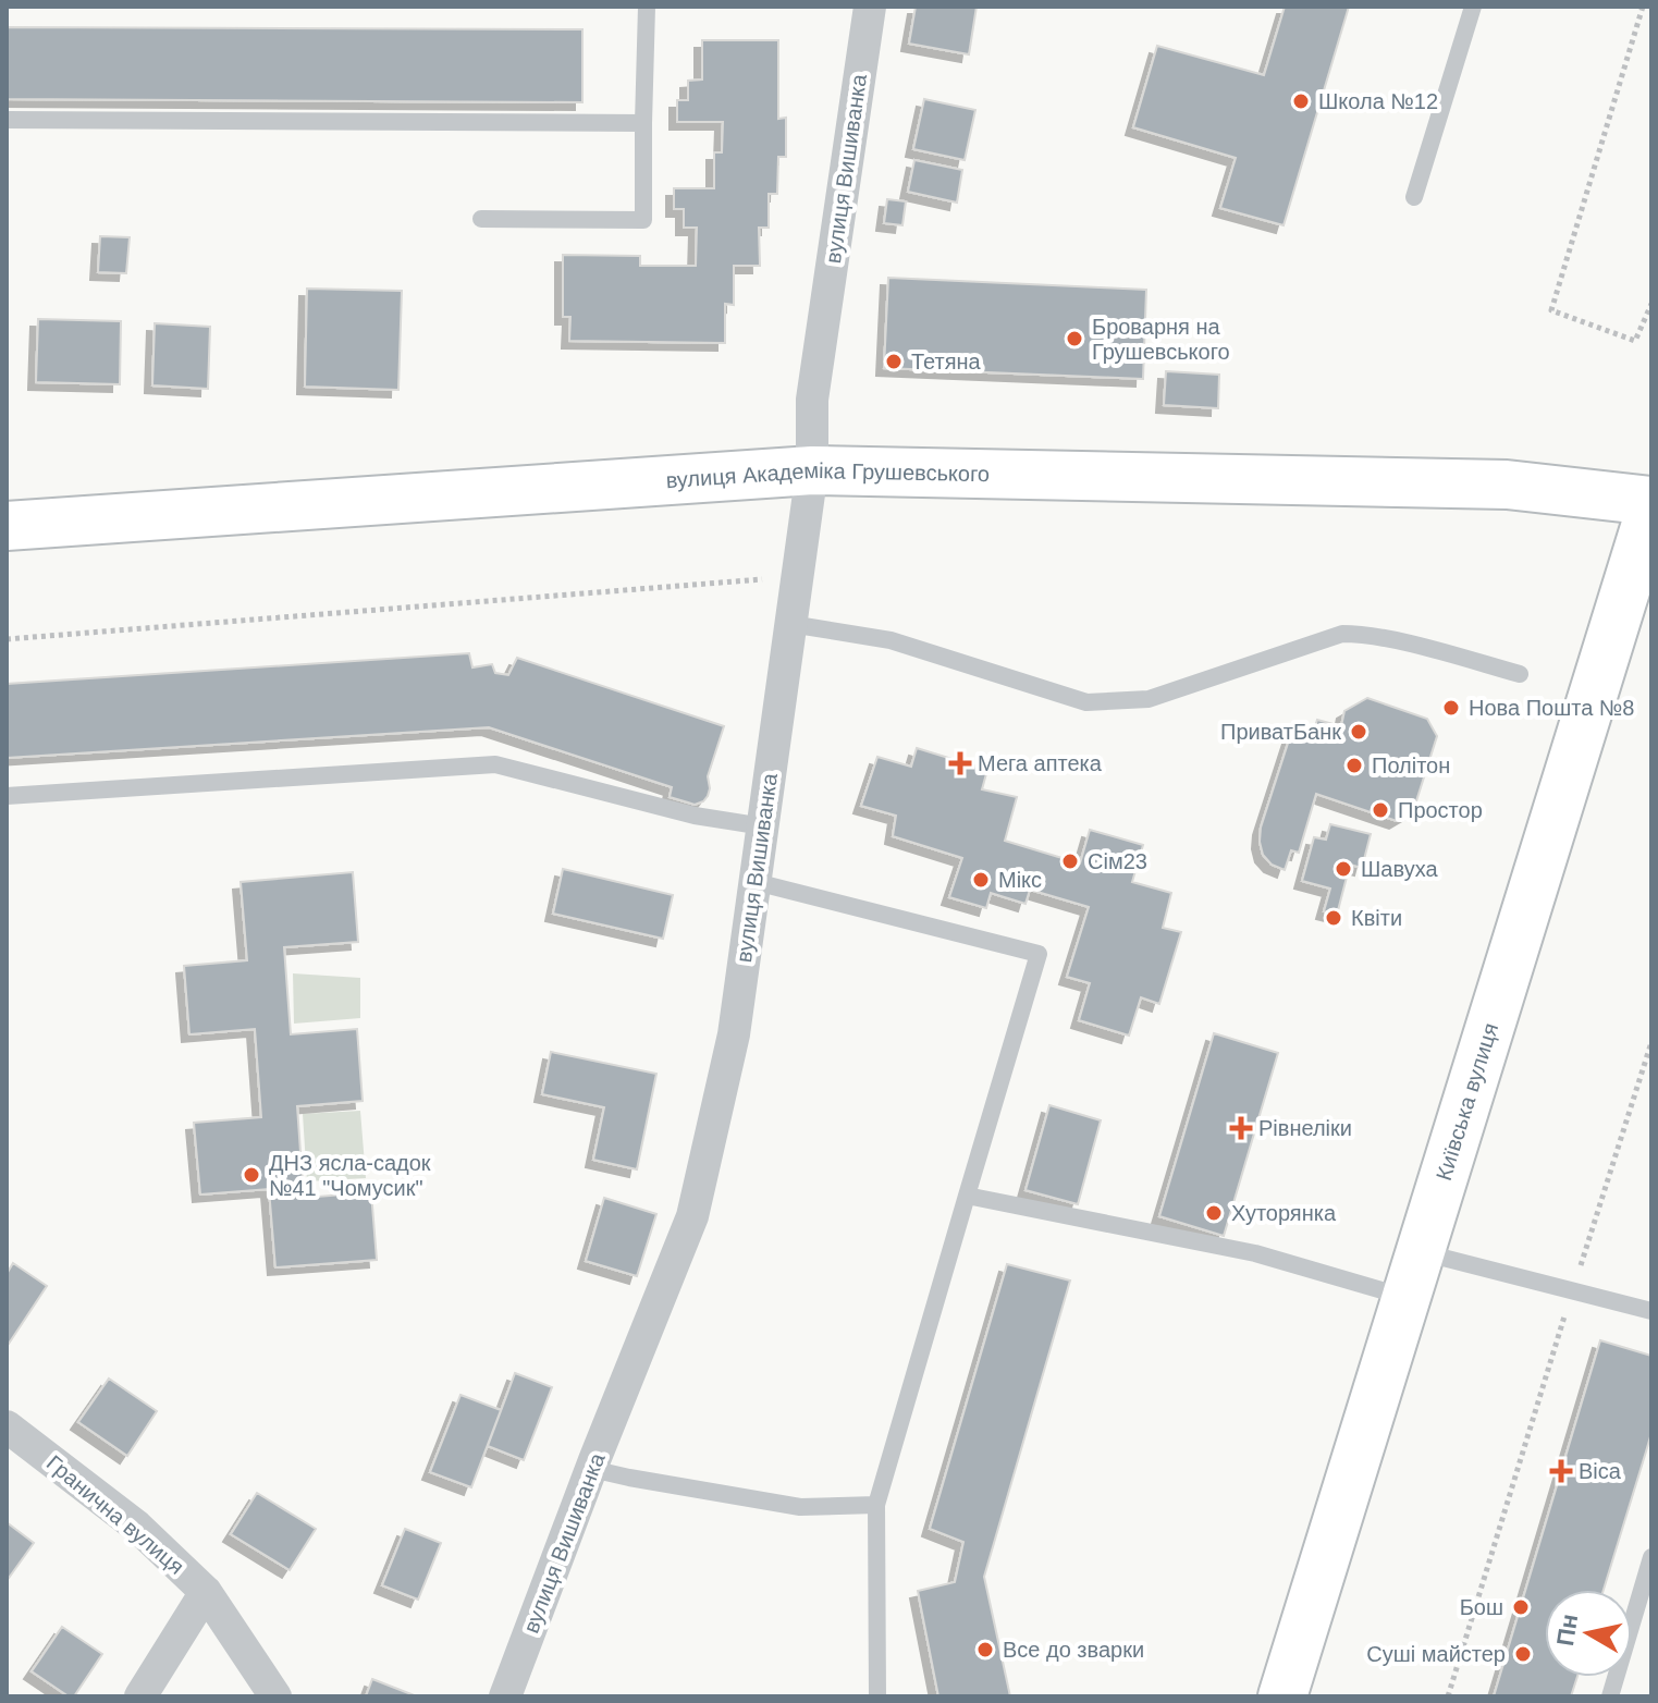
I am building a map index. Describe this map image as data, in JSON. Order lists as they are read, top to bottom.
{
  "streets": {
    "main road": ["вулиця Академіка Грушевського", "Київська вулиця"],
    "street": ["вулиця Вишиванка", "Гранична вулиця"]
  },
  "crossings": [
    ["вулиця Вишиванка", "вулиця Академіка Грушевського"],
    ["вулиця Академіка Грушевського", "Київська вулиця"]
  ],
  "places": {
    "other": [
      "Школа №12",
      "Броварня на Грушевського",
      "Тетяна",
      "Нова Пошта №8",
      "ПриватБанк",
      "Політон",
      "Простор",
      "Сім23",
      "Шавуха",
      "Мікс",
      "Квіти",
      "ДНЗ ясла-садок №41 \"Чомусик\"",
      "Хуторянка",
      "Бош",
      "Все до зварки",
      "Суші майстер"
    ],
    "health": ["Мега аптека", "Рівнеліки", "Віса"]
  },
  "north": "left"
}
